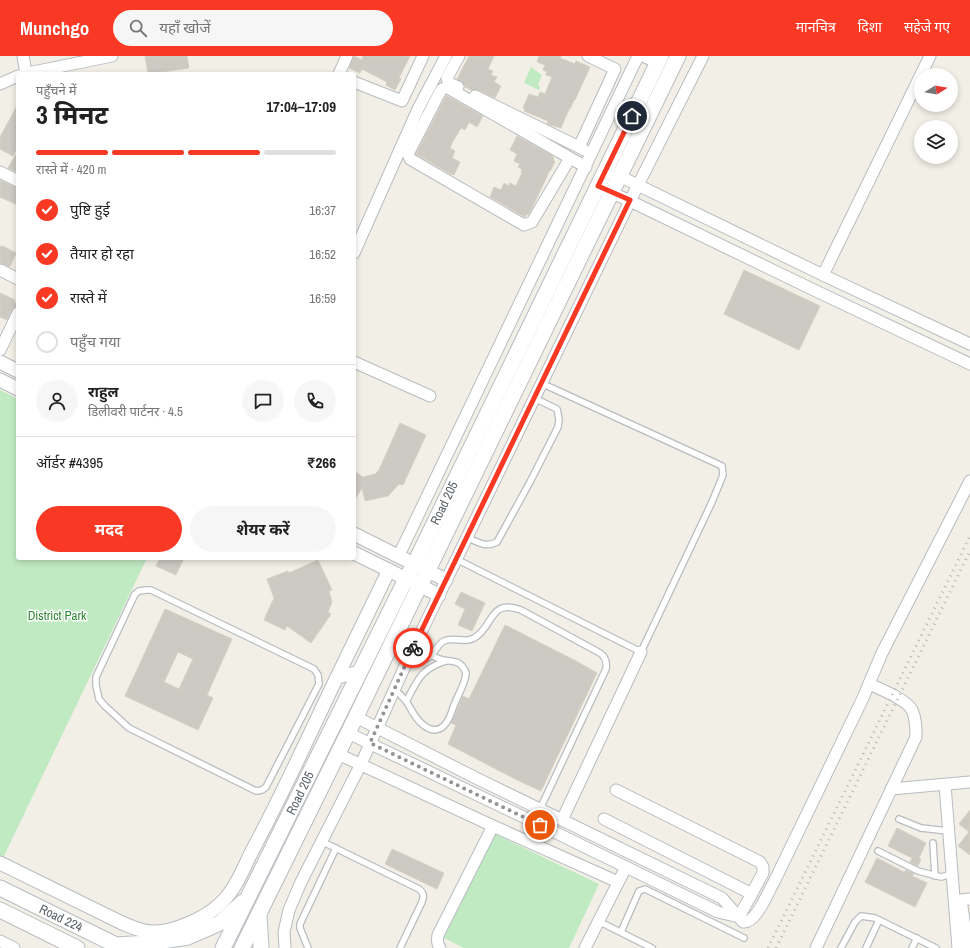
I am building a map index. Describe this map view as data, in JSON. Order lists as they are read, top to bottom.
{
  "streets": {
    "main road": ["Road 205", "Road 224"]
  },
  "parks": ["District Park"],
  "north": "right",
  "page": {
    "header": "Munchgo",
    "search": "यहाँ खोजें",
    "nav": ["मानचित्र", "दिशा", "सहेजे गए"],
    "heading": ["3 मिनट", "पहुँचने में", "17:04–17:09"],
    "panel": [
      "राहुल",
      "डिलीवरी पार्टनर · 4.5",
      "ऑर्डर #4395",
      "₹266"
    ],
    "bar": "रास्ते में · 420 m",
    "list": [
      ["पुष्टि हुई", "16:37"],
      ["तैयार हो रहा", "16:52"],
      ["रास्ते में", "16:59"],
      "पहुँच गया"
    ],
    "buttons": ["मदद", "शेयर करें"]
  }
}
